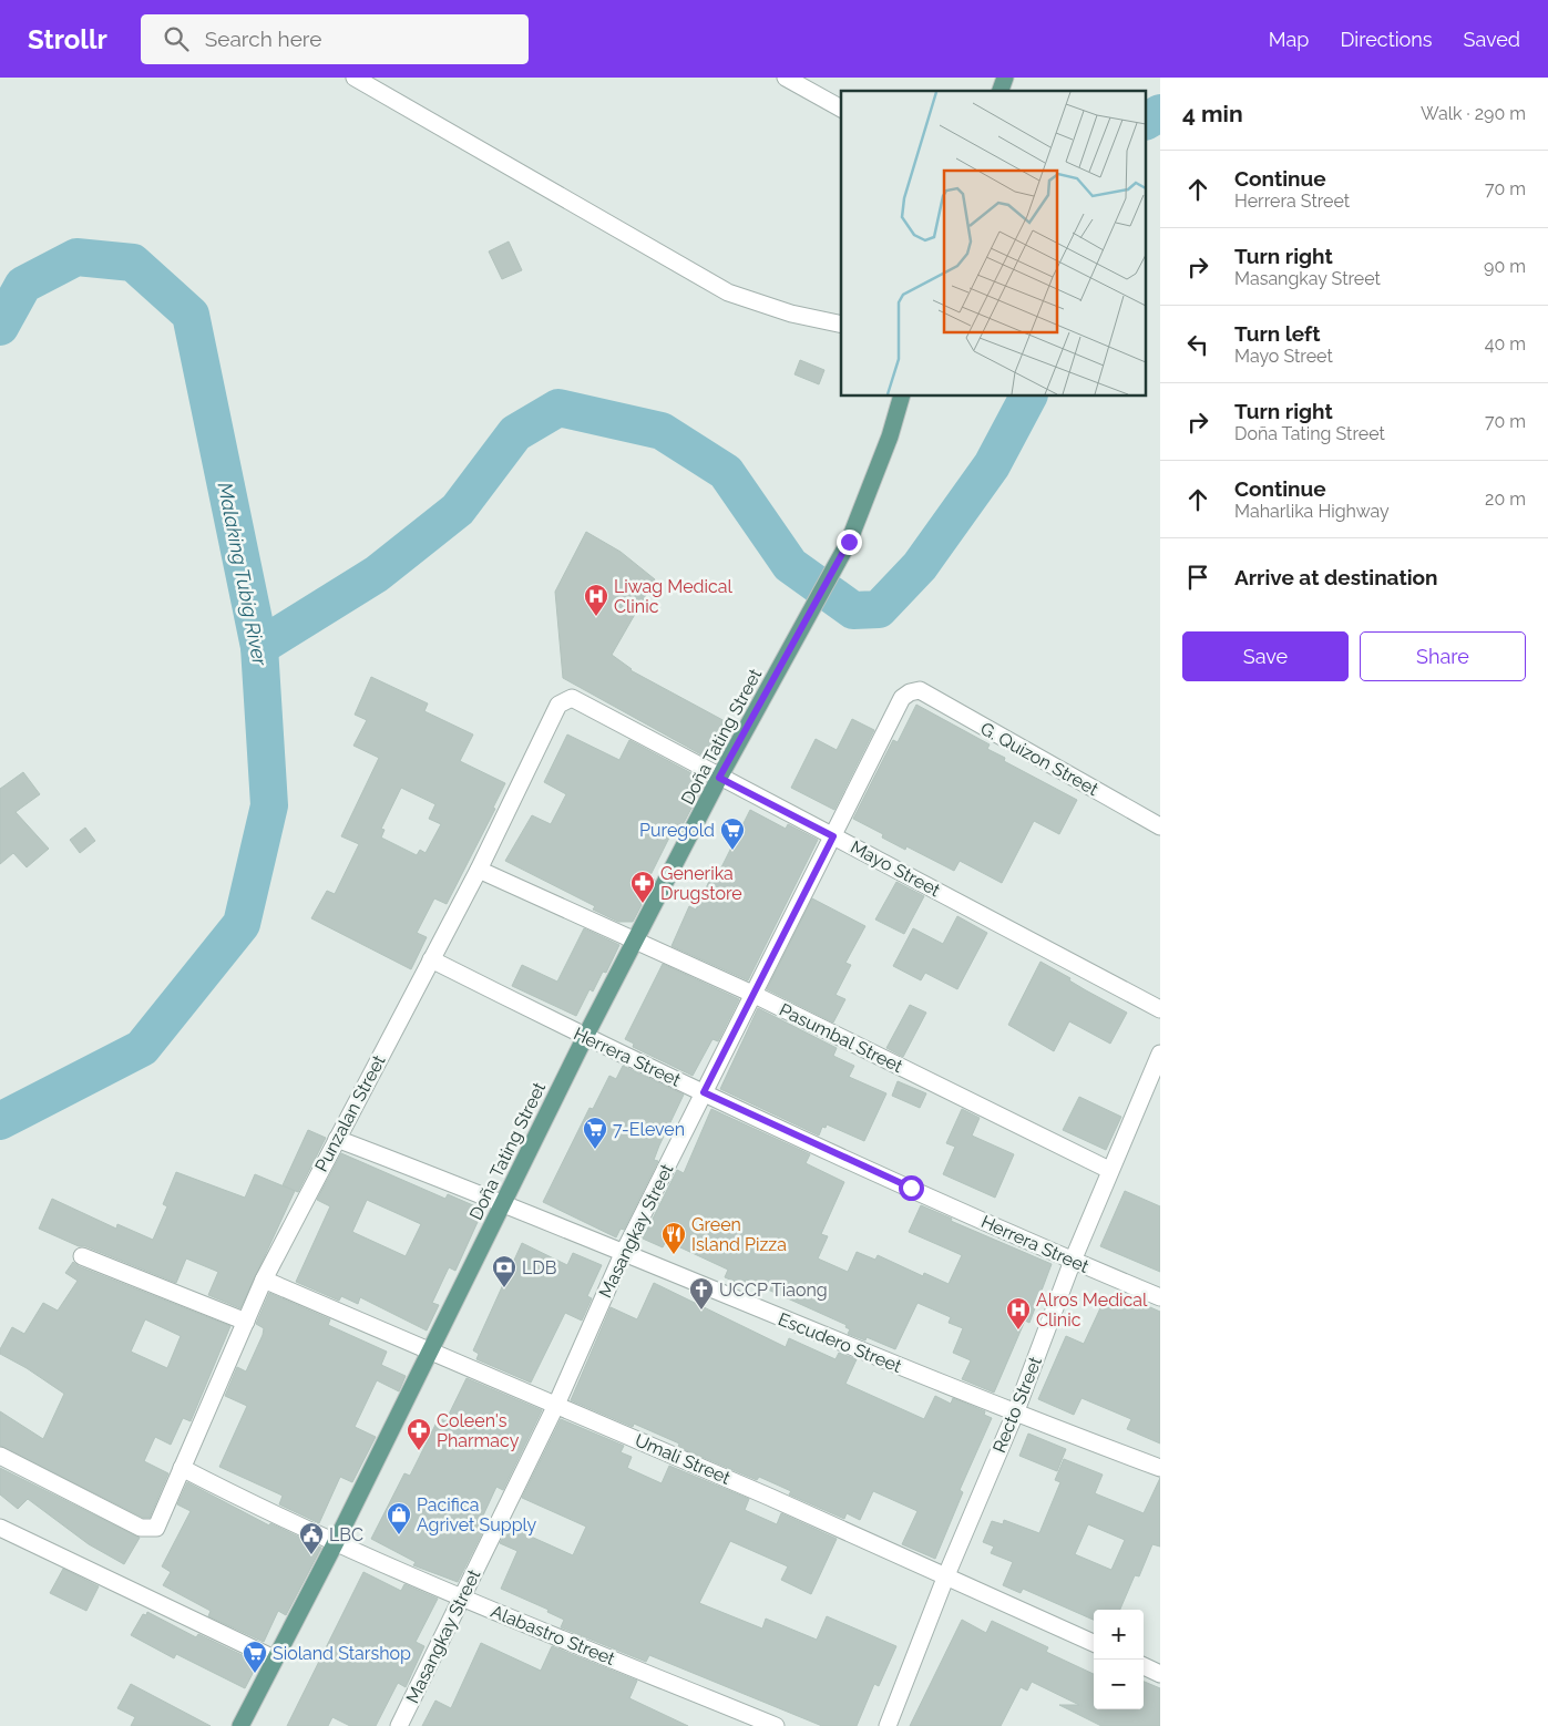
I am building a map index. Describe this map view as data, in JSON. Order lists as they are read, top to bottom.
{
  "streets": {
    "main road": ["Doña Tating Street"],
    "street": [
      "G. Quizon Street",
      "Mayo Street",
      "Pasumbal Street",
      "Herrera Street",
      "Punzalan Street",
      "Masangkay Street",
      "Escudero Street",
      "Recto Street",
      "Umali Street",
      "Alabastro Street"
    ]
  },
  "crossings": [
    ["Doña Tating Street", "Mayo Street"],
    ["Doña Tating Street", "Pasumbal Street"],
    ["Doña Tating Street", "Herrera Street"],
    ["Doña Tating Street", "Escudero Street"],
    ["Doña Tating Street", "Umali Street"],
    ["Doña Tating Street", "Alabastro Street"],
    ["G. Quizon Street", "Masangkay Street"],
    ["Mayo Street", "Punzalan Street"],
    ["Mayo Street", "Masangkay Street"],
    ["Pasumbal Street", "Punzalan Street"],
    ["Pasumbal Street", "Masangkay Street"],
    ["Pasumbal Street", "Recto Street"],
    ["Herrera Street", "Punzalan Street"],
    ["Herrera Street", "Masangkay Street"],
    ["Herrera Street", "Recto Street"],
    ["Punzalan Street", "Escudero Street"],
    ["Punzalan Street", "Umali Street"],
    ["Punzalan Street", "Alabastro Street"],
    ["Masangkay Street", "Escudero Street"],
    ["Masangkay Street", "Umali Street"],
    ["Masangkay Street", "Alabastro Street"],
    ["Escudero Street", "Recto Street"],
    ["Recto Street", "Umali Street"]
  ],
  "water": ["Malaking Tubig River"],
  "places": {
    "hospital": ["Liwag Medical Clinic", "Alros Medical Clinic"],
    "supermarket": ["Puregold", "7-Eleven", "Sioland Starshop"],
    "pharmacy": ["Generika Drugstore", "Coleen's Pharmacy"],
    "restaurant": ["Green Island Pizza"],
    "bank": ["LDB"],
    "church": ["UCCP Tiaong"],
    "shop": ["Pacifica Agrivet Supply"],
    "public building": ["LBC"]
  },
  "page": {
    "header": "Strollr",
    "search": "Search here",
    "nav": ["Map", "Directions", "Saved"],
    "heading": ["4 min", "Walk · 290 m"],
    "list": [
      ["Continue", "Herrera Street", "70 m"],
      ["Turn right", "Masangkay Street", "90 m"],
      ["Turn left", "Mayo Street", "40 m"],
      ["Turn right", "Doña Tating Street", "70 m"],
      ["Continue", "Maharlika Highway", "20 m"],
      "Arrive at destination"
    ],
    "buttons": ["Save", "Share"],
    "map_buttons": ["+", "−"]
  }
}
